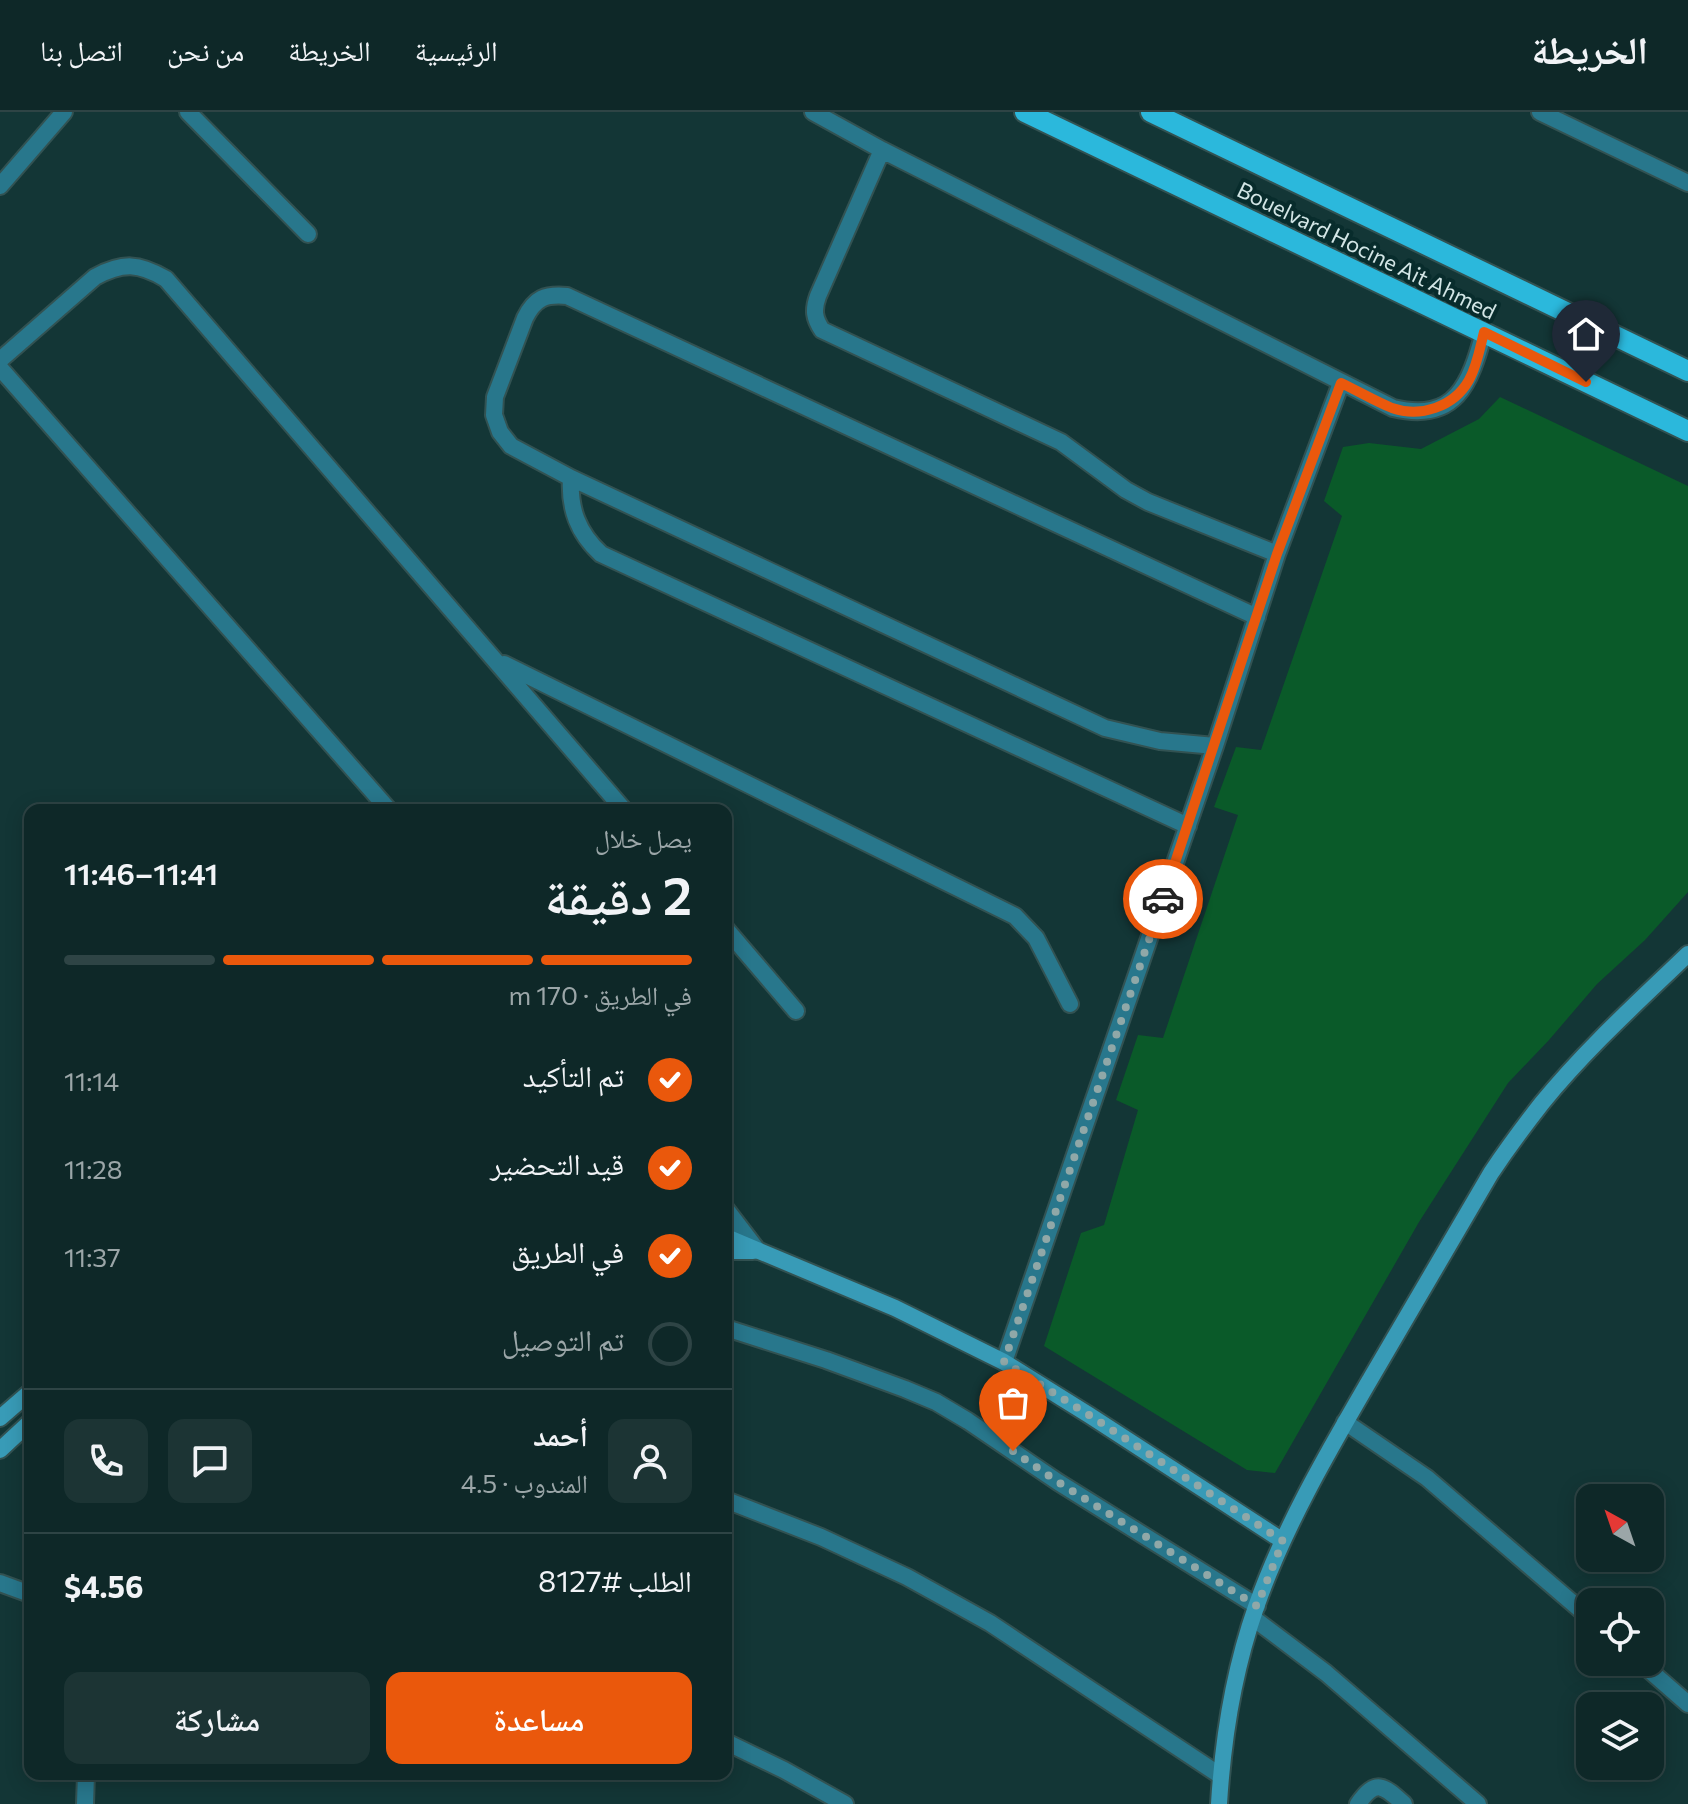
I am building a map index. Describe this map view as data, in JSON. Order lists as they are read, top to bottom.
{
  "streets": {
    "main road": ["Bouelvard Hocine Ait Ahmed"]
  },
  "north": "top left",
  "page": {
    "header": "الخريطة",
    "nav": [
      "الرئيسية",
      "الخريطة",
      "من نحن",
      "اتصل بنا"
    ],
    "heading": ["2 دقيقة", "يصل خلال", "11:41–11:46"],
    "panel": [
      "أحمد",
      "المندوب · 4.5",
      "الطلب #8127",
      "$4.56"
    ],
    "bar": "في الطريق · 170 m",
    "list": [
      ["تم التأكيد", "11:14"],
      ["قيد التحضير", "11:28"],
      ["في الطريق", "11:37"],
      "تم التوصيل"
    ],
    "buttons": ["مساعدة", "مشاركة"]
  }
}
